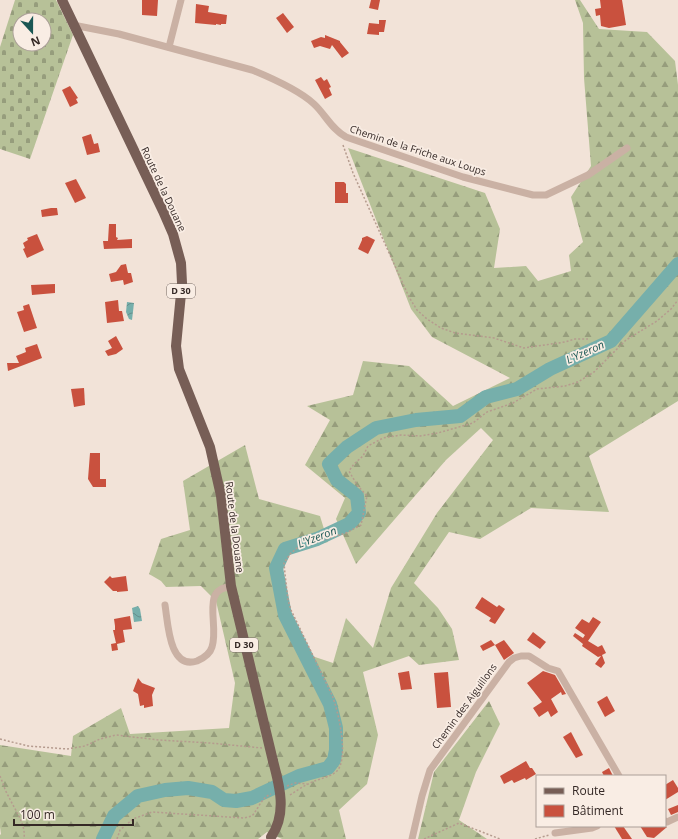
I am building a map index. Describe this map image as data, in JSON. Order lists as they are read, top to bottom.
{
  "streets": {
    "main road": ["Route de la Douane", "D 30"],
    "street": ["Chemin de la Friche aux Loups", "Chemin des Aiguillons"]
  },
  "crossings": [
    ["Chemin de la Friche aux Loups", "Route de la Douane"]
  ],
  "water": ["L'Yzeron"],
  "legend": ["Route", "Bâtiment"],
  "scale_bar": "100 m",
  "north": "bottom"
}
